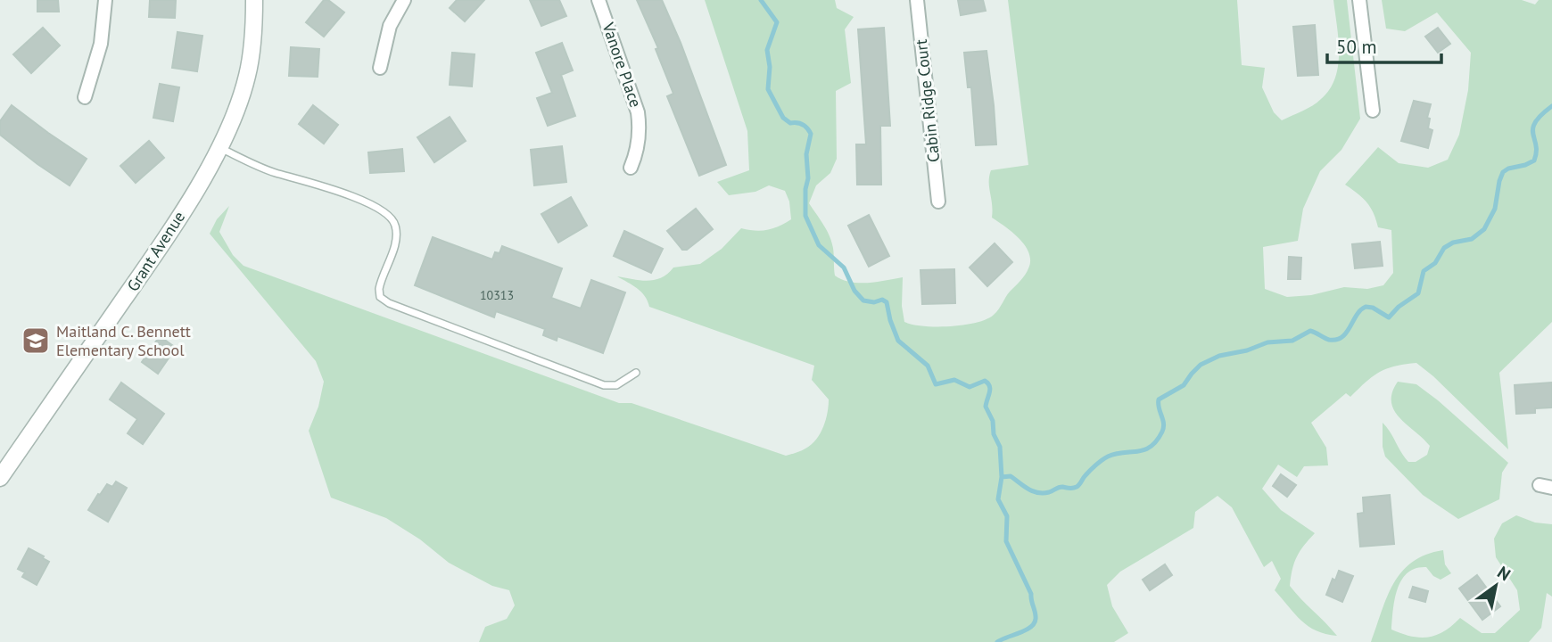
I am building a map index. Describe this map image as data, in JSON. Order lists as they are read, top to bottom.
{
  "streets": {
    "street": ["Vanore Place", "Cabin Ridge Court", "Grant Avenue"]
  },
  "places": {
    "school or university": ["Maitland C. Bennett Elementary School"]
  },
  "house_numbers": ["10313"],
  "scale_bar": "50 m",
  "north": "top right"
}
